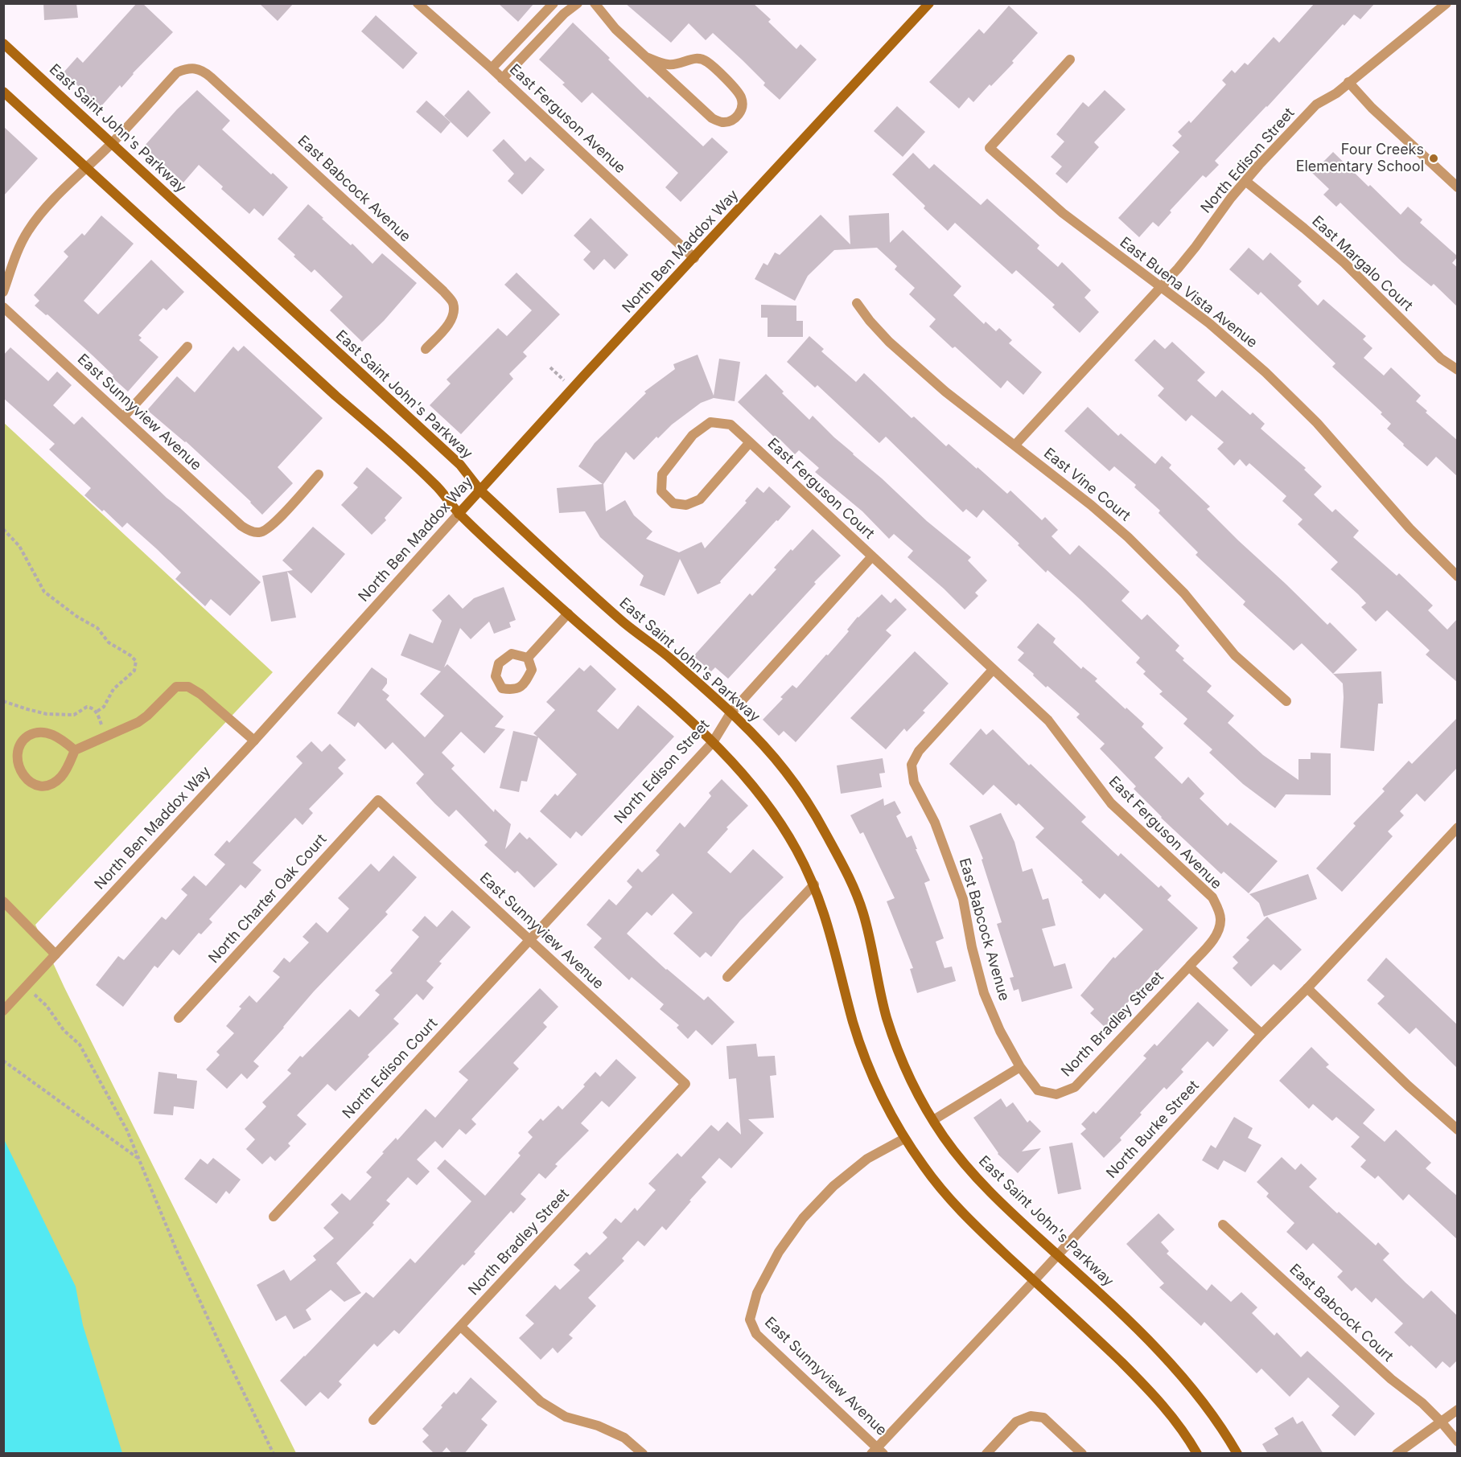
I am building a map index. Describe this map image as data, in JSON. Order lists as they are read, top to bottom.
{
  "streets": {
    "main road": ["East Saint John's Parkway", "North Ben Maddox Way"],
    "street": [
      "East Ferguson Avenue",
      "North Edison Street",
      "East Babcock Avenue",
      "East Margalo Court",
      "East Buena Vista Avenue",
      "East Sunnyview Avenue",
      "East Vine Court",
      "East Ferguson Court",
      "North Charter Oak Court",
      "North Bradley Street",
      "North Edison Court",
      "North Burke Street",
      "East Babcock Court"
    ]
  },
  "crossings": [
    ["East Ferguson Avenue", "North Edison Street"],
    ["East Ferguson Avenue", "East Babcock Avenue"],
    ["East Ferguson Avenue", "North Ben Maddox Way"],
    ["East Ferguson Avenue", "East Ferguson Court"],
    ["East Ferguson Avenue", "North Bradley Street"],
    ["East Saint John's Parkway", "North Edison Street"],
    ["East Saint John's Parkway", "East Babcock Avenue"],
    ["East Saint John's Parkway", "North Ben Maddox Way"],
    ["East Saint John's Parkway", "North Burke Street"],
    ["North Edison Street", "East Margalo Court"],
    ["North Edison Street", "East Buena Vista Avenue"],
    ["North Edison Street", "East Sunnyview Avenue"],
    ["North Edison Street", "East Vine Court"],
    ["North Edison Street", "East Ferguson Court"],
    ["North Edison Street", "North Edison Court"],
    ["East Babcock Avenue", "North Bradley Street"],
    ["East Sunnyview Avenue", "North Charter Oak Court"],
    ["East Sunnyview Avenue", "North Bradley Street"],
    ["East Sunnyview Avenue", "North Edison Court"],
    ["East Sunnyview Avenue", "North Burke Street"]
  ],
  "places": ["Four Creeks Elementary School"]
}
